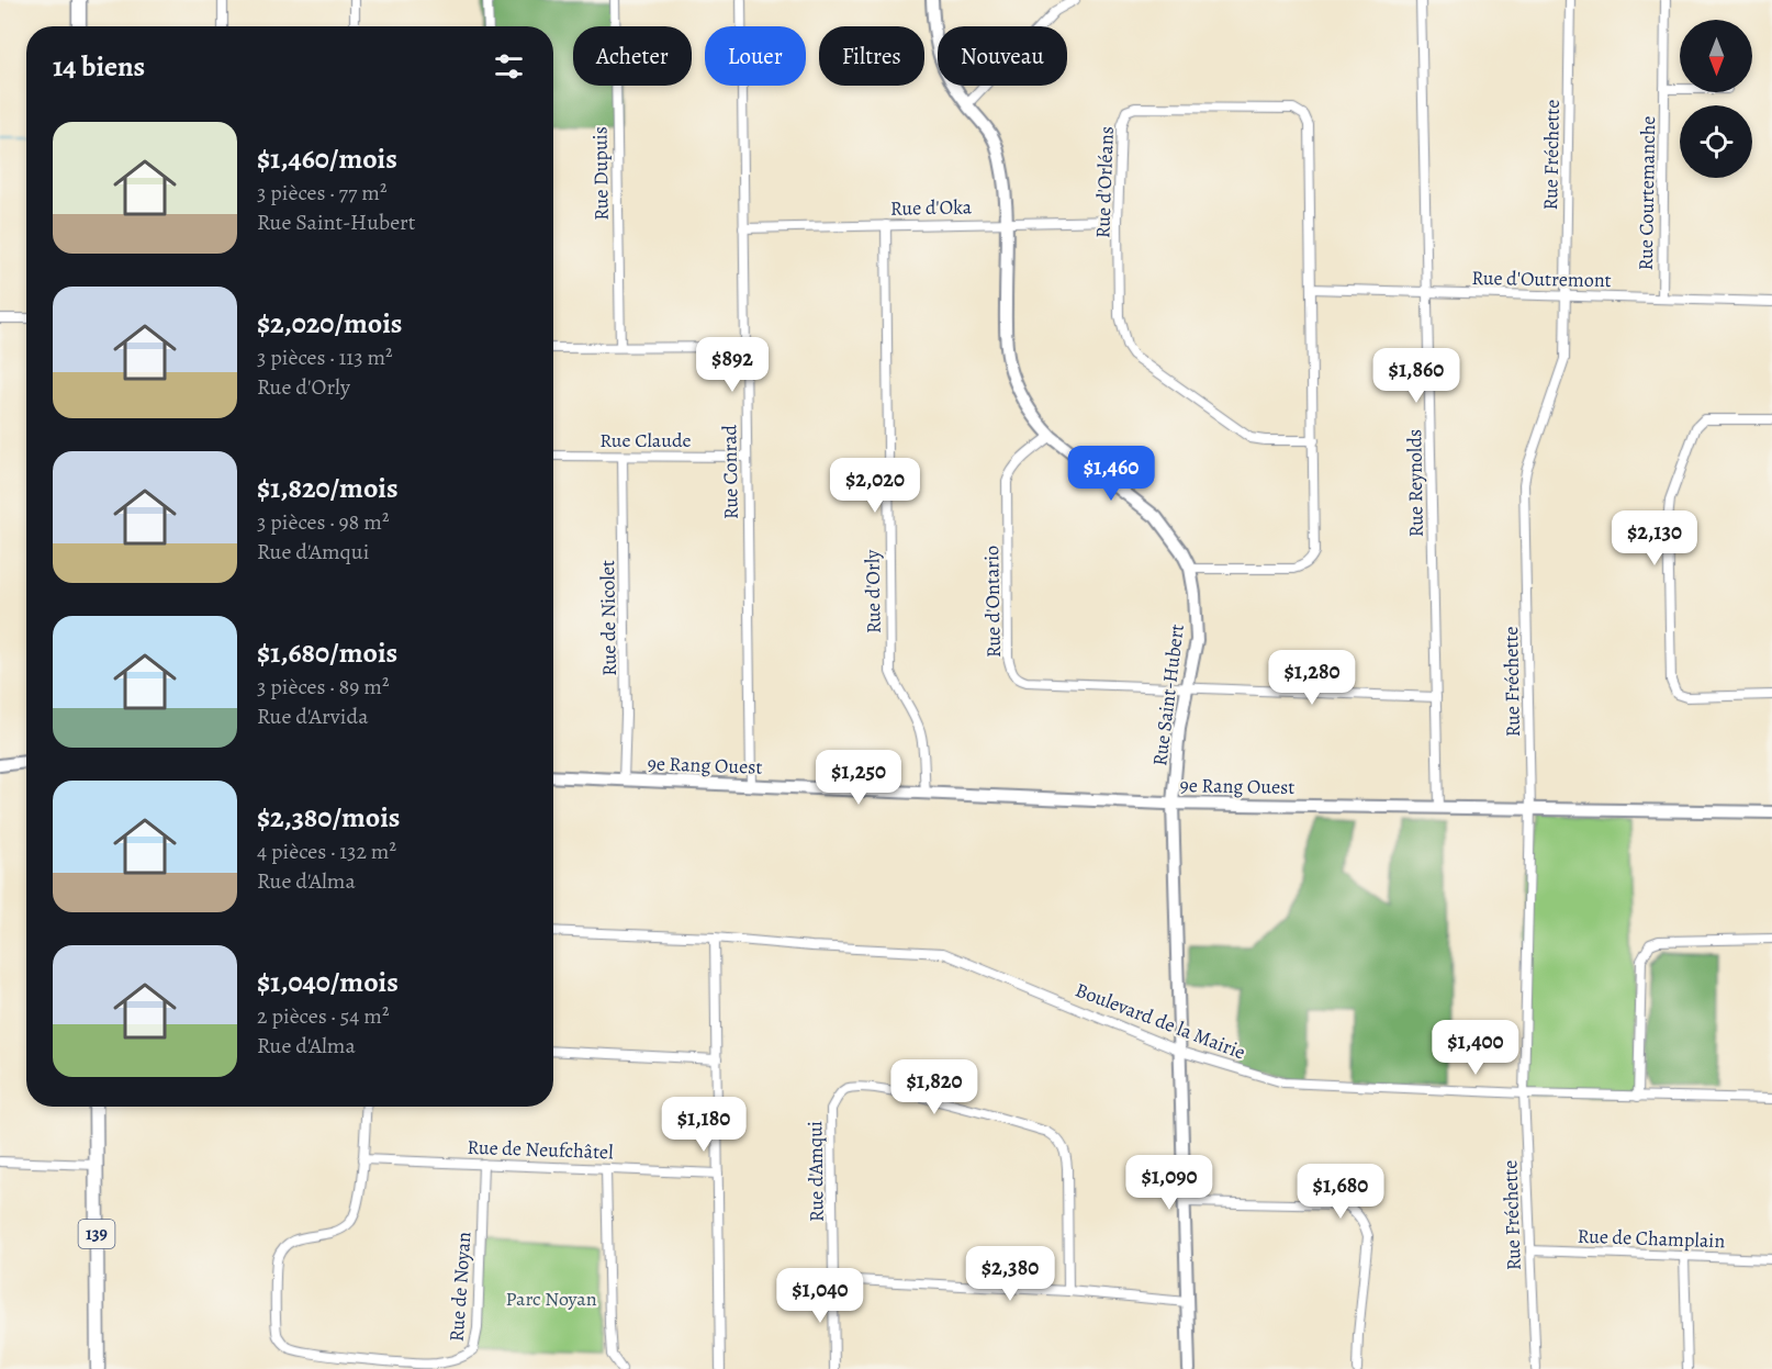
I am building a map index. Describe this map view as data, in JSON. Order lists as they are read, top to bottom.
{
  "streets": {
    "main road": ["139"],
    "street": [
      "Rue Fréchette",
      "Rue Dupuis",
      "Rue d'Orléans",
      "Rue Courtemanche",
      "Rue d'Oka",
      "Rue d'Outremont",
      "Rue Claude",
      "Rue Conrad",
      "Rue Reynolds",
      "Rue d'Orly",
      "Rue d'Ontario",
      "Rue de Nicolet",
      "Rue Saint-Hubert",
      "9e Rang Ouest",
      "Boulevard de la Mairie",
      "Rue de Neufchâtel",
      "Rue d'Amqui",
      "Rue de Champlain",
      "Rue de Noyan"
    ]
  },
  "crossings": [
    ["Rue Fréchette", "Rue d'Outremont"],
    ["Rue Fréchette", "9e Rang Ouest"],
    ["Rue Fréchette", "Boulevard de la Mairie"],
    ["Rue Fréchette", "Rue de Champlain"],
    ["Rue d'Orléans", "Rue d'Oka"],
    ["Rue d'Orléans", "Rue d'Outremont"],
    ["Rue d'Orléans", "Rue Saint-Hubert"],
    ["Rue Courtemanche", "Rue d'Outremont"],
    ["Rue d'Oka", "Rue Conrad"],
    ["Rue d'Oka", "Rue d'Orly"],
    ["Rue d'Oka", "Rue Saint-Hubert"],
    ["Rue d'Outremont", "Rue Reynolds"],
    ["Rue Claude", "Rue Conrad"],
    ["Rue Claude", "Rue de Nicolet"],
    ["Rue Conrad", "9e Rang Ouest"],
    ["Rue Reynolds", "Rue d'Ontario"],
    ["Rue Reynolds", "9e Rang Ouest"],
    ["Rue d'Orly", "9e Rang Ouest"],
    ["Rue d'Ontario", "Rue Saint-Hubert"],
    ["Rue de Nicolet", "9e Rang Ouest"],
    ["Rue Saint-Hubert", "9e Rang Ouest"],
    ["Rue Saint-Hubert", "Boulevard de la Mairie"],
    ["Rue de Neufchâtel", "Rue de Noyan"]
  ],
  "parks": ["Parc Noyan"],
  "north": "bottom",
  "page": {
    "chip": [
      "Acheter",
      "Louer",
      "Filtres",
      "Nouveau"
    ],
    "heading": "14 biens",
    "list": [
      {
        "name": "$1,460/mois",
        "note": "3 pièces · 77 m² · Rue Saint-Hubert"
      },
      {
        "name": "$2,020/mois",
        "note": "3 pièces · 113 m² · Rue d'Orly"
      },
      {
        "name": "$1,820/mois",
        "note": "3 pièces · 98 m² · Rue d'Amqui"
      },
      {
        "name": "$1,680/mois",
        "note": "3 pièces · 89 m² · Rue d'Arvida"
      },
      {
        "name": "$2,380/mois",
        "note": "4 pièces · 132 m² · Rue d'Alma"
      },
      {
        "name": "$1,040/mois",
        "note": "2 pièces · 54 m² · Rue d'Alma"
      }
    ],
    "price": [
      "$892",
      "$1,860",
      "$1,460",
      "$2,020",
      "$2,130",
      "$1,280",
      "$1,250",
      "$1,400",
      "$1,820",
      "$1,180",
      "$1,090",
      "$1,680",
      "$2,380",
      "$1,040"
    ]
  }
}
